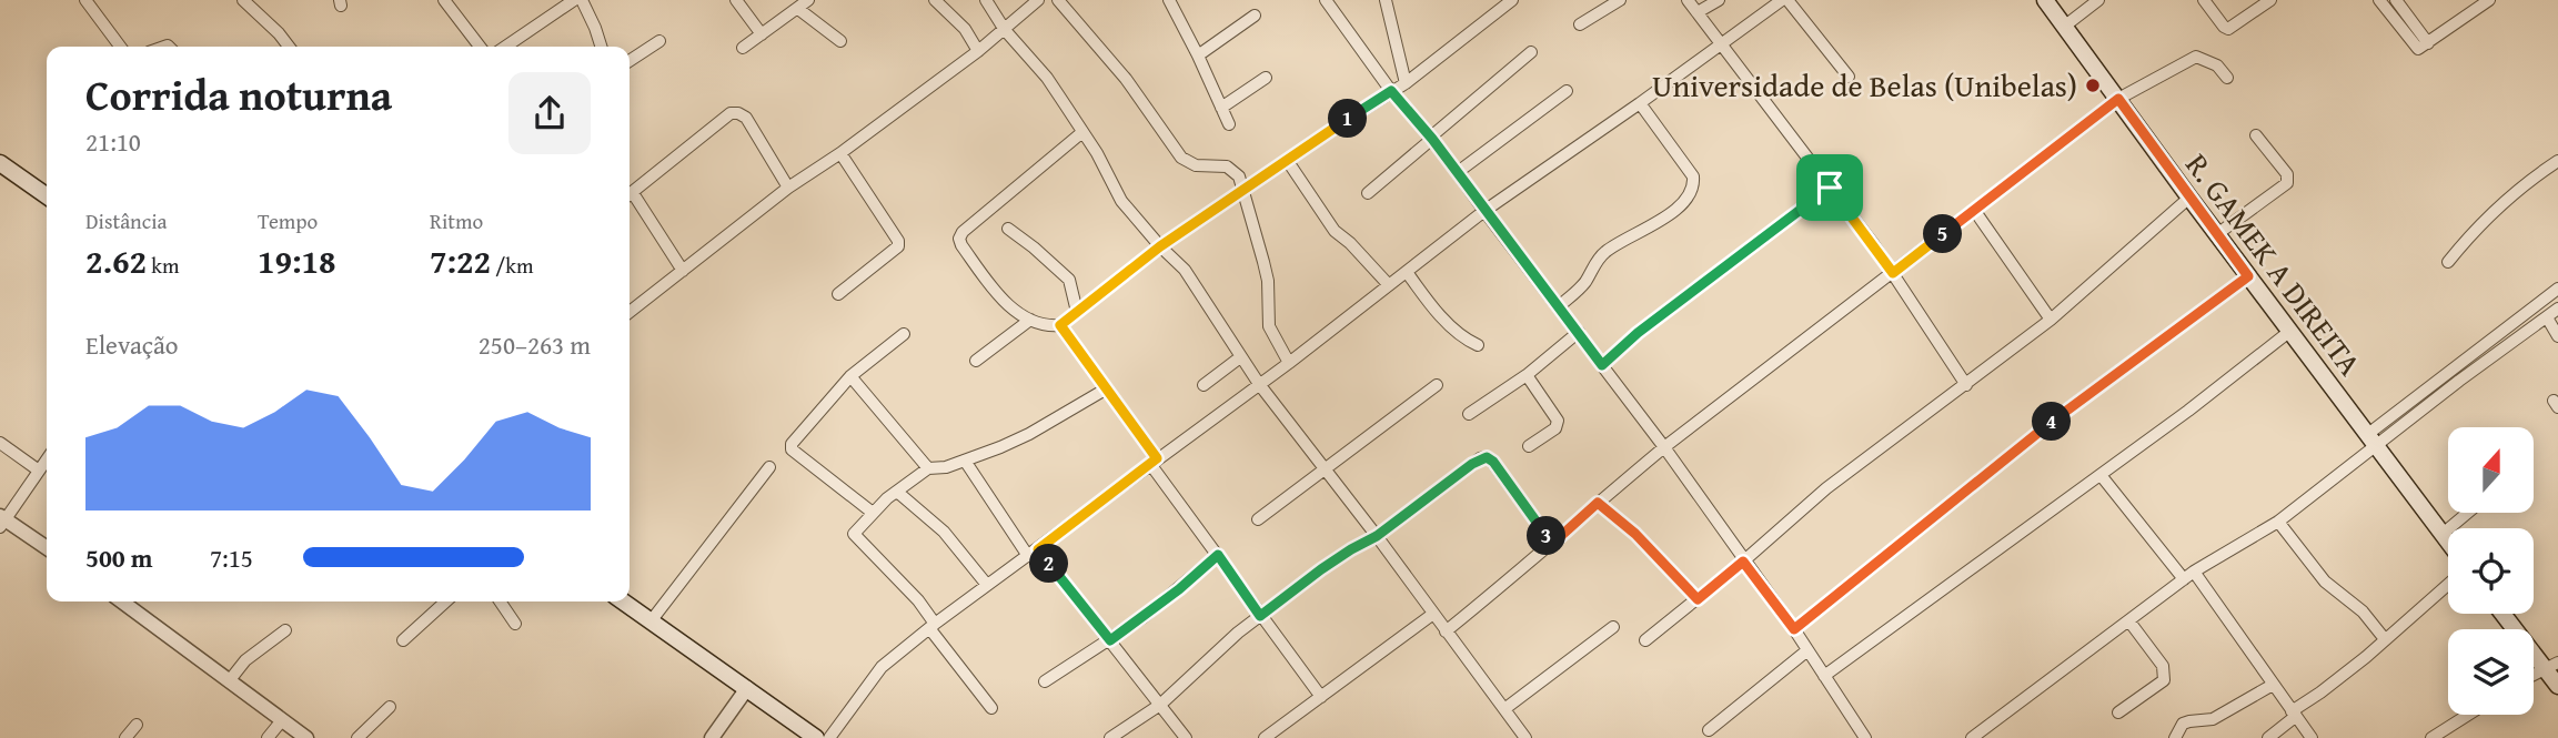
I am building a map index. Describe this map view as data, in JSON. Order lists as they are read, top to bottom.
{
  "streets": {
    "main road": ["R. GAMEK A DIREITA"]
  },
  "places": ["Universidade de Belas (Unibelas)"],
  "north": "top",
  "page": {
    "heading": ["Corrida noturna", "21:10"],
    "pins": [
      "1",
      "5",
      "4",
      "3",
      "2"
    ],
    "stats": [
      ["Distância", "2.62 km"],
      ["Tempo", "19:18"],
      ["Ritmo", "7:22 /km"]
    ],
    "chart": ["Elevação", "250–263 m"],
    "list": [
      {
        "name": "500 m",
        "note": "7:15"
      }
    ]
  }
}
